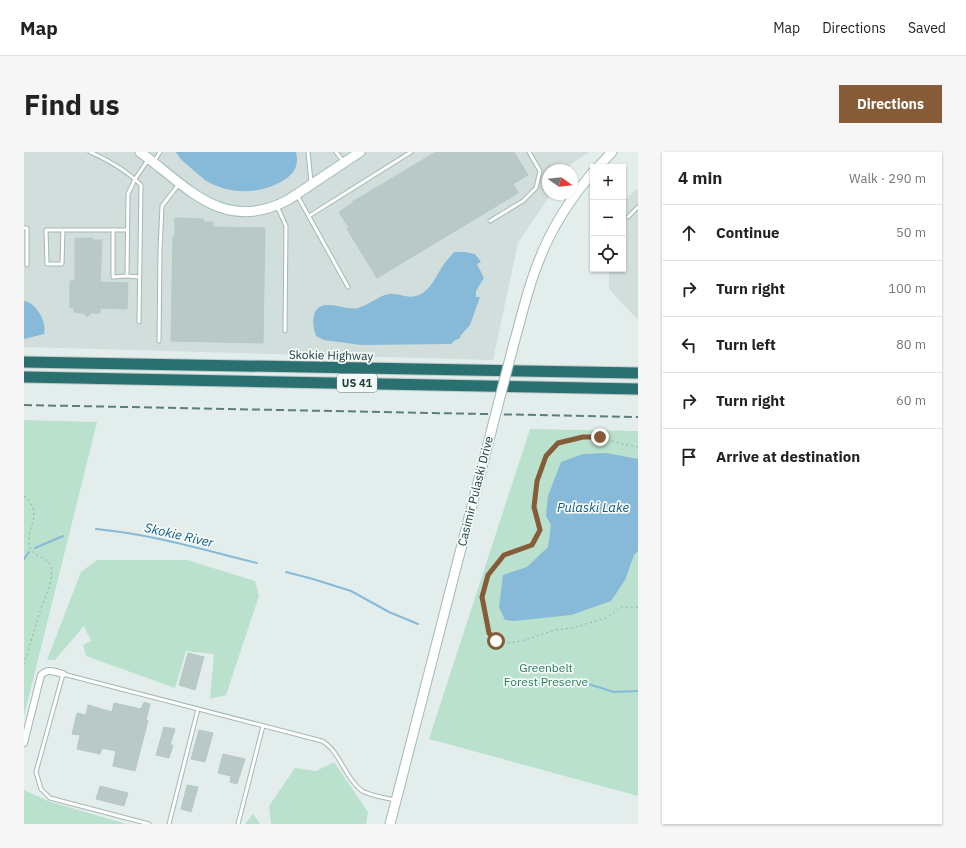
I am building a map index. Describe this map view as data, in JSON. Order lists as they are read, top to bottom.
{
  "streets": {
    "highway": ["Skokie Highway", "US 41"],
    "street": ["Casimir Pulaski Drive"]
  },
  "water": ["Pulaski Lake", "Skokie River"],
  "parks": ["Greenbelt Forest Preserve"],
  "north": "right",
  "page": {
    "header": "Map",
    "nav": ["Map", "Directions", "Saved"],
    "buttons": "Directions",
    "title": "Find us",
    "heading": ["4 min", "Walk · 290 m"],
    "map_buttons": ["+", "−"],
    "list": [
      ["Continue", "50 m"],
      ["Turn right", "100 m"],
      ["Turn left", "80 m"],
      ["Turn right", "60 m"],
      "Arrive at destination"
    ]
  }
}
